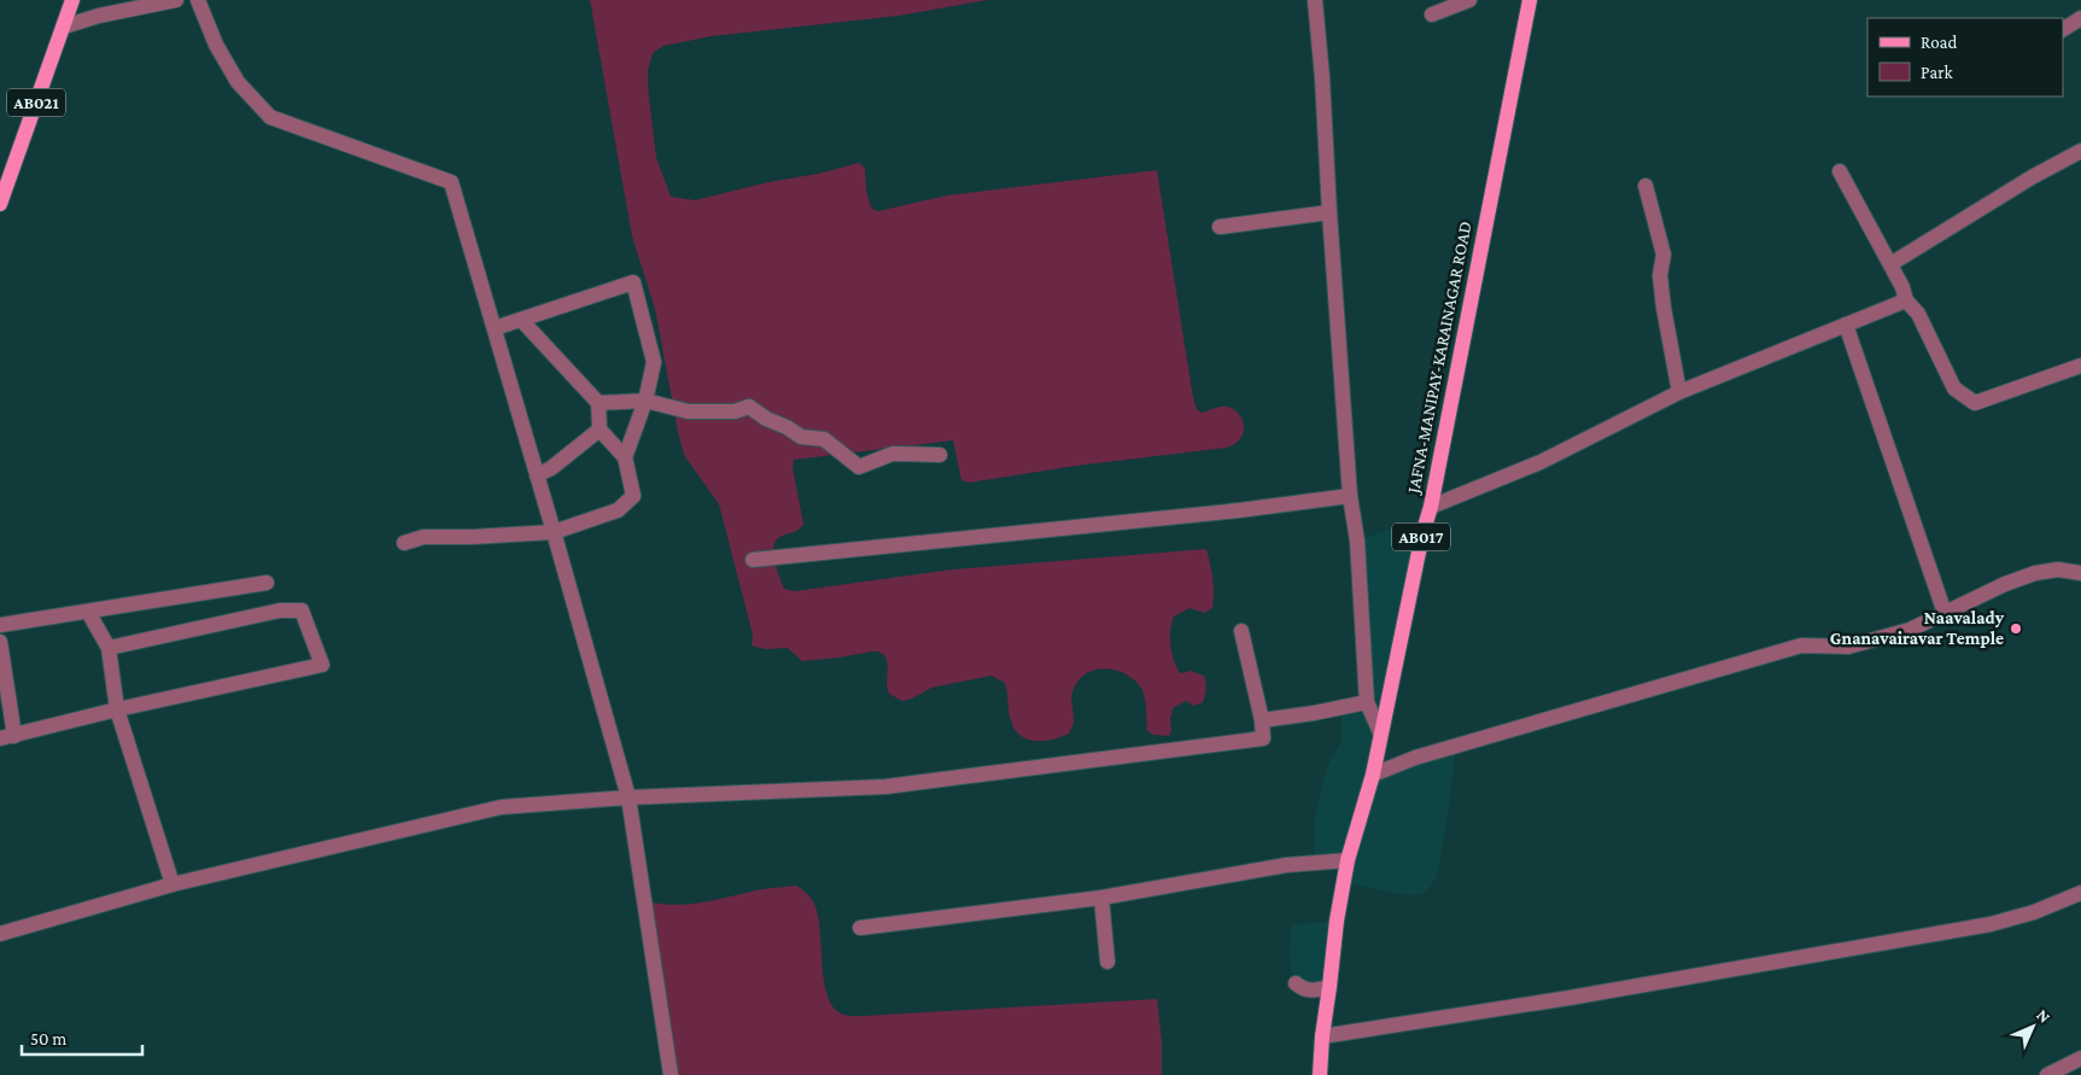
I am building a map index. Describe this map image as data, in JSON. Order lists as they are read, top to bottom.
{
  "streets": {
    "main road": ["AB021", "JAFNA-MANIPAY-KARAINAGAR ROAD", "AB017"]
  },
  "places": ["Naavalady Gnanavairavar Temple"],
  "legend": ["Road", "Park"],
  "scale_bar": "50 m",
  "north": "top right"
}
